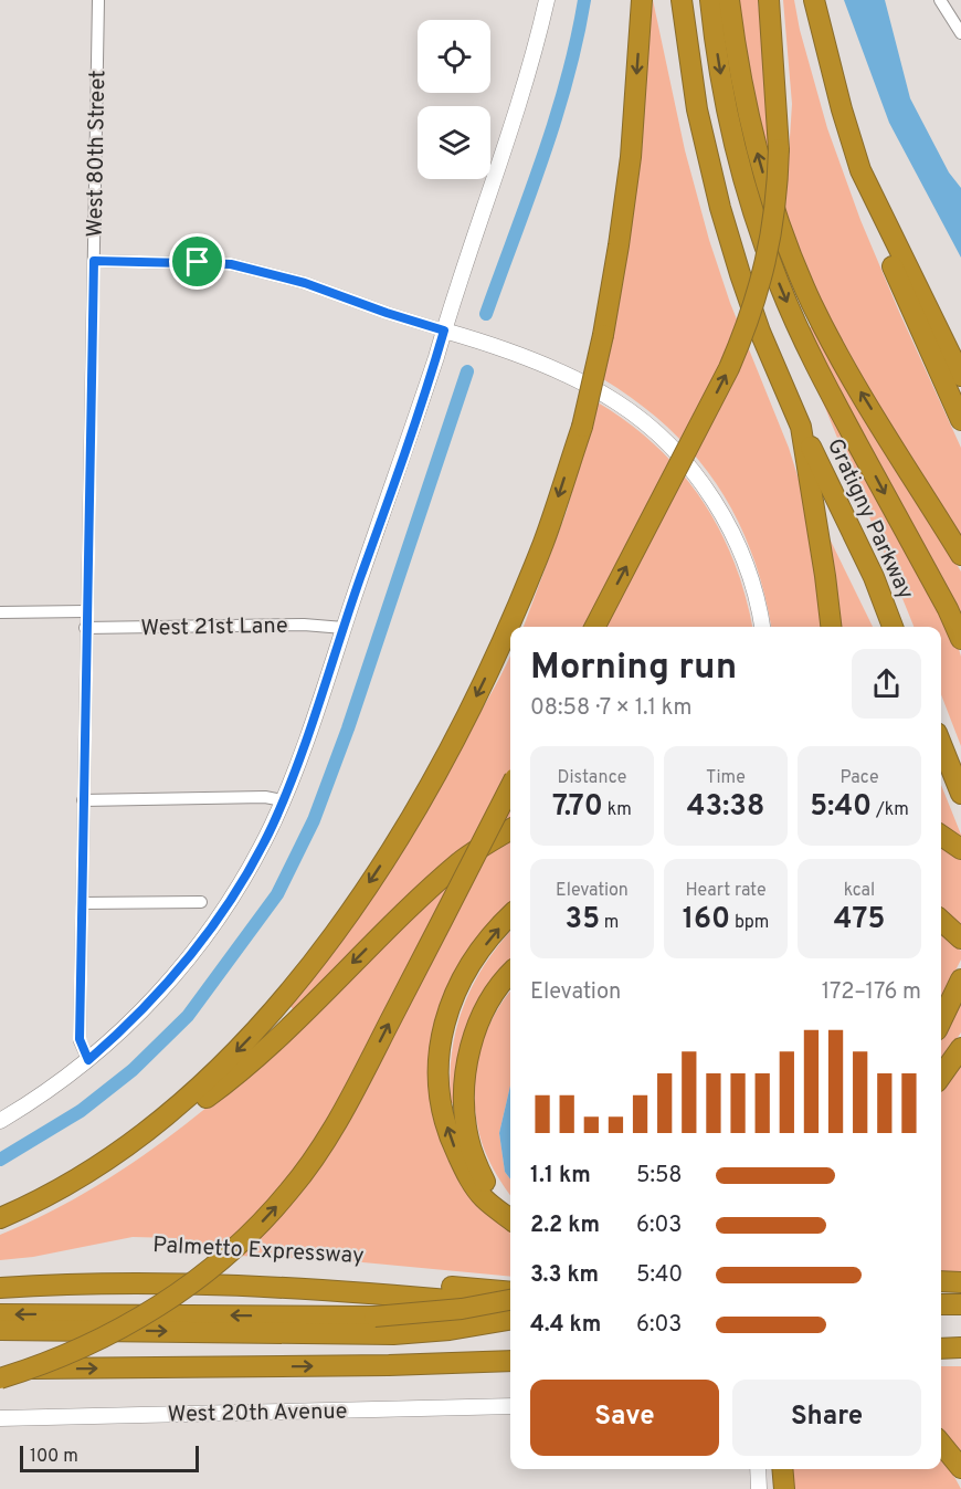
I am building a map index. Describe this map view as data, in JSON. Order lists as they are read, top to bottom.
{
  "streets": {
    "highway": ["Gratigny Parkway", "Palmetto Expressway"],
    "street": ["West 80th Street", "West 21st Lane", "West 20th Avenue"]
  },
  "crossings": [
    ["West 80th Street", "West 21st Lane"]
  ],
  "scale_bar": "100 m",
  "page": {
    "heading": ["Morning run", "08:58 · 7 × 1.1 km"],
    "stats": [
      ["Distance", "7.70 km"],
      ["Time", "43:38"],
      ["Pace", "5:40 /km"],
      ["Elevation", "35 m"],
      ["Heart rate", "160 bpm"],
      ["kcal", "475"]
    ],
    "chart": ["Elevation", "172–176 m"],
    "list": [
      {
        "name": "1.1 km",
        "note": "5:58"
      },
      {
        "name": "2.2 km",
        "note": "6:03"
      },
      {
        "name": "3.3 km",
        "note": "5:40"
      },
      {
        "name": "4.4 km",
        "note": "6:03"
      }
    ],
    "buttons": ["Save", "Share"],
    "scale": "100 m"
  }
}
